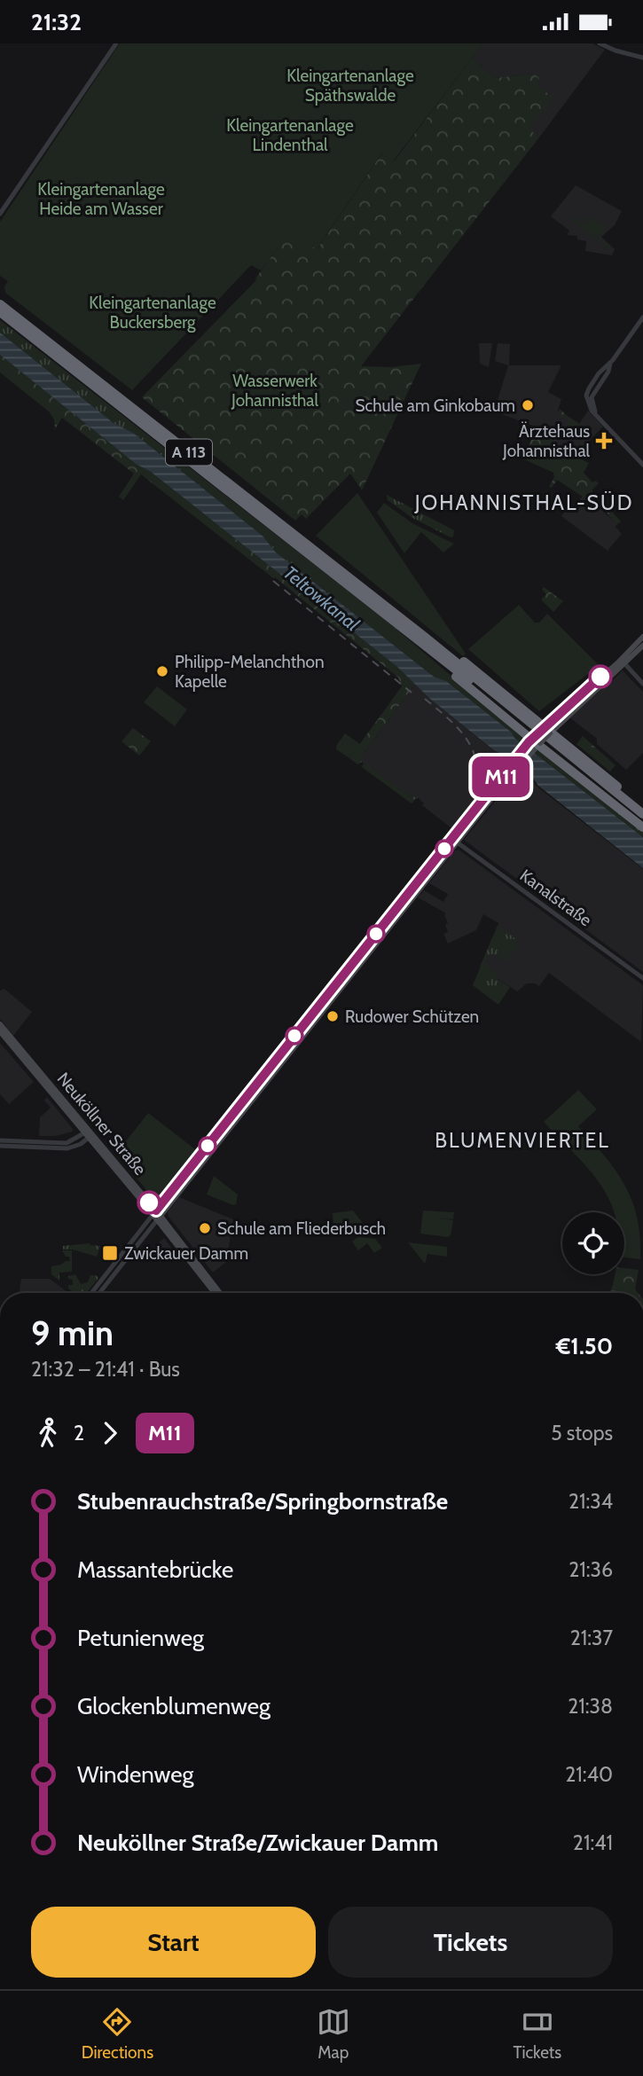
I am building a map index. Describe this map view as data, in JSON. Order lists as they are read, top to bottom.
{
  "streets": {
    "highway": ["A 113"],
    "main road": ["Neuköllner Straße"],
    "street": ["Kanalstraße"]
  },
  "districts": ["JOHANNISTHAL-SÜD", "BLUMENVIERTEL"],
  "water": ["Teltowkanal"],
  "parks": [
    "Kleingartenanlage Späthswalde",
    "Kleingartenanlage Lindenthal",
    "Kleingartenanlage Heide am Wasser",
    "Kleingartenanlage Buckersberg",
    "Wasserwerk Johannisthal"
  ],
  "places": {
    "other": [
      "Schule am Ginkobaum",
      "Philipp-Melanchthon Kapelle",
      "Rudower Schützen",
      "Schule am Fliederbusch"
    ],
    "health": ["Ärztehaus Johannisthal"],
    "transit": ["Zwickauer Damm"]
  },
  "lines": ["bus line M11"],
  "page": {
    "status": "21:32",
    "on_map": "M11",
    "heading": ["9 min", "21:32 – 21:41 · Bus", "€1.50"],
    "legs": ["2", "M11", "5 stops"],
    "list": [
      {
        "name": "Stubenrauchstraße/Springbornstraße",
        "value": "21:34"
      },
      {
        "name": "Massantebrücke",
        "value": "21:36"
      },
      {
        "name": "Petunienweg",
        "value": "21:37"
      },
      {
        "name": "Glockenblumenweg",
        "value": "21:38"
      },
      {
        "name": "Windenweg",
        "value": "21:40"
      },
      {
        "name": "Neuköllner Straße/Zwickauer Damm",
        "value": "21:41"
      }
    ],
    "buttons": ["Start", "Tickets"],
    "tabs": ["Directions", "Map", "Tickets"]
  }
}
